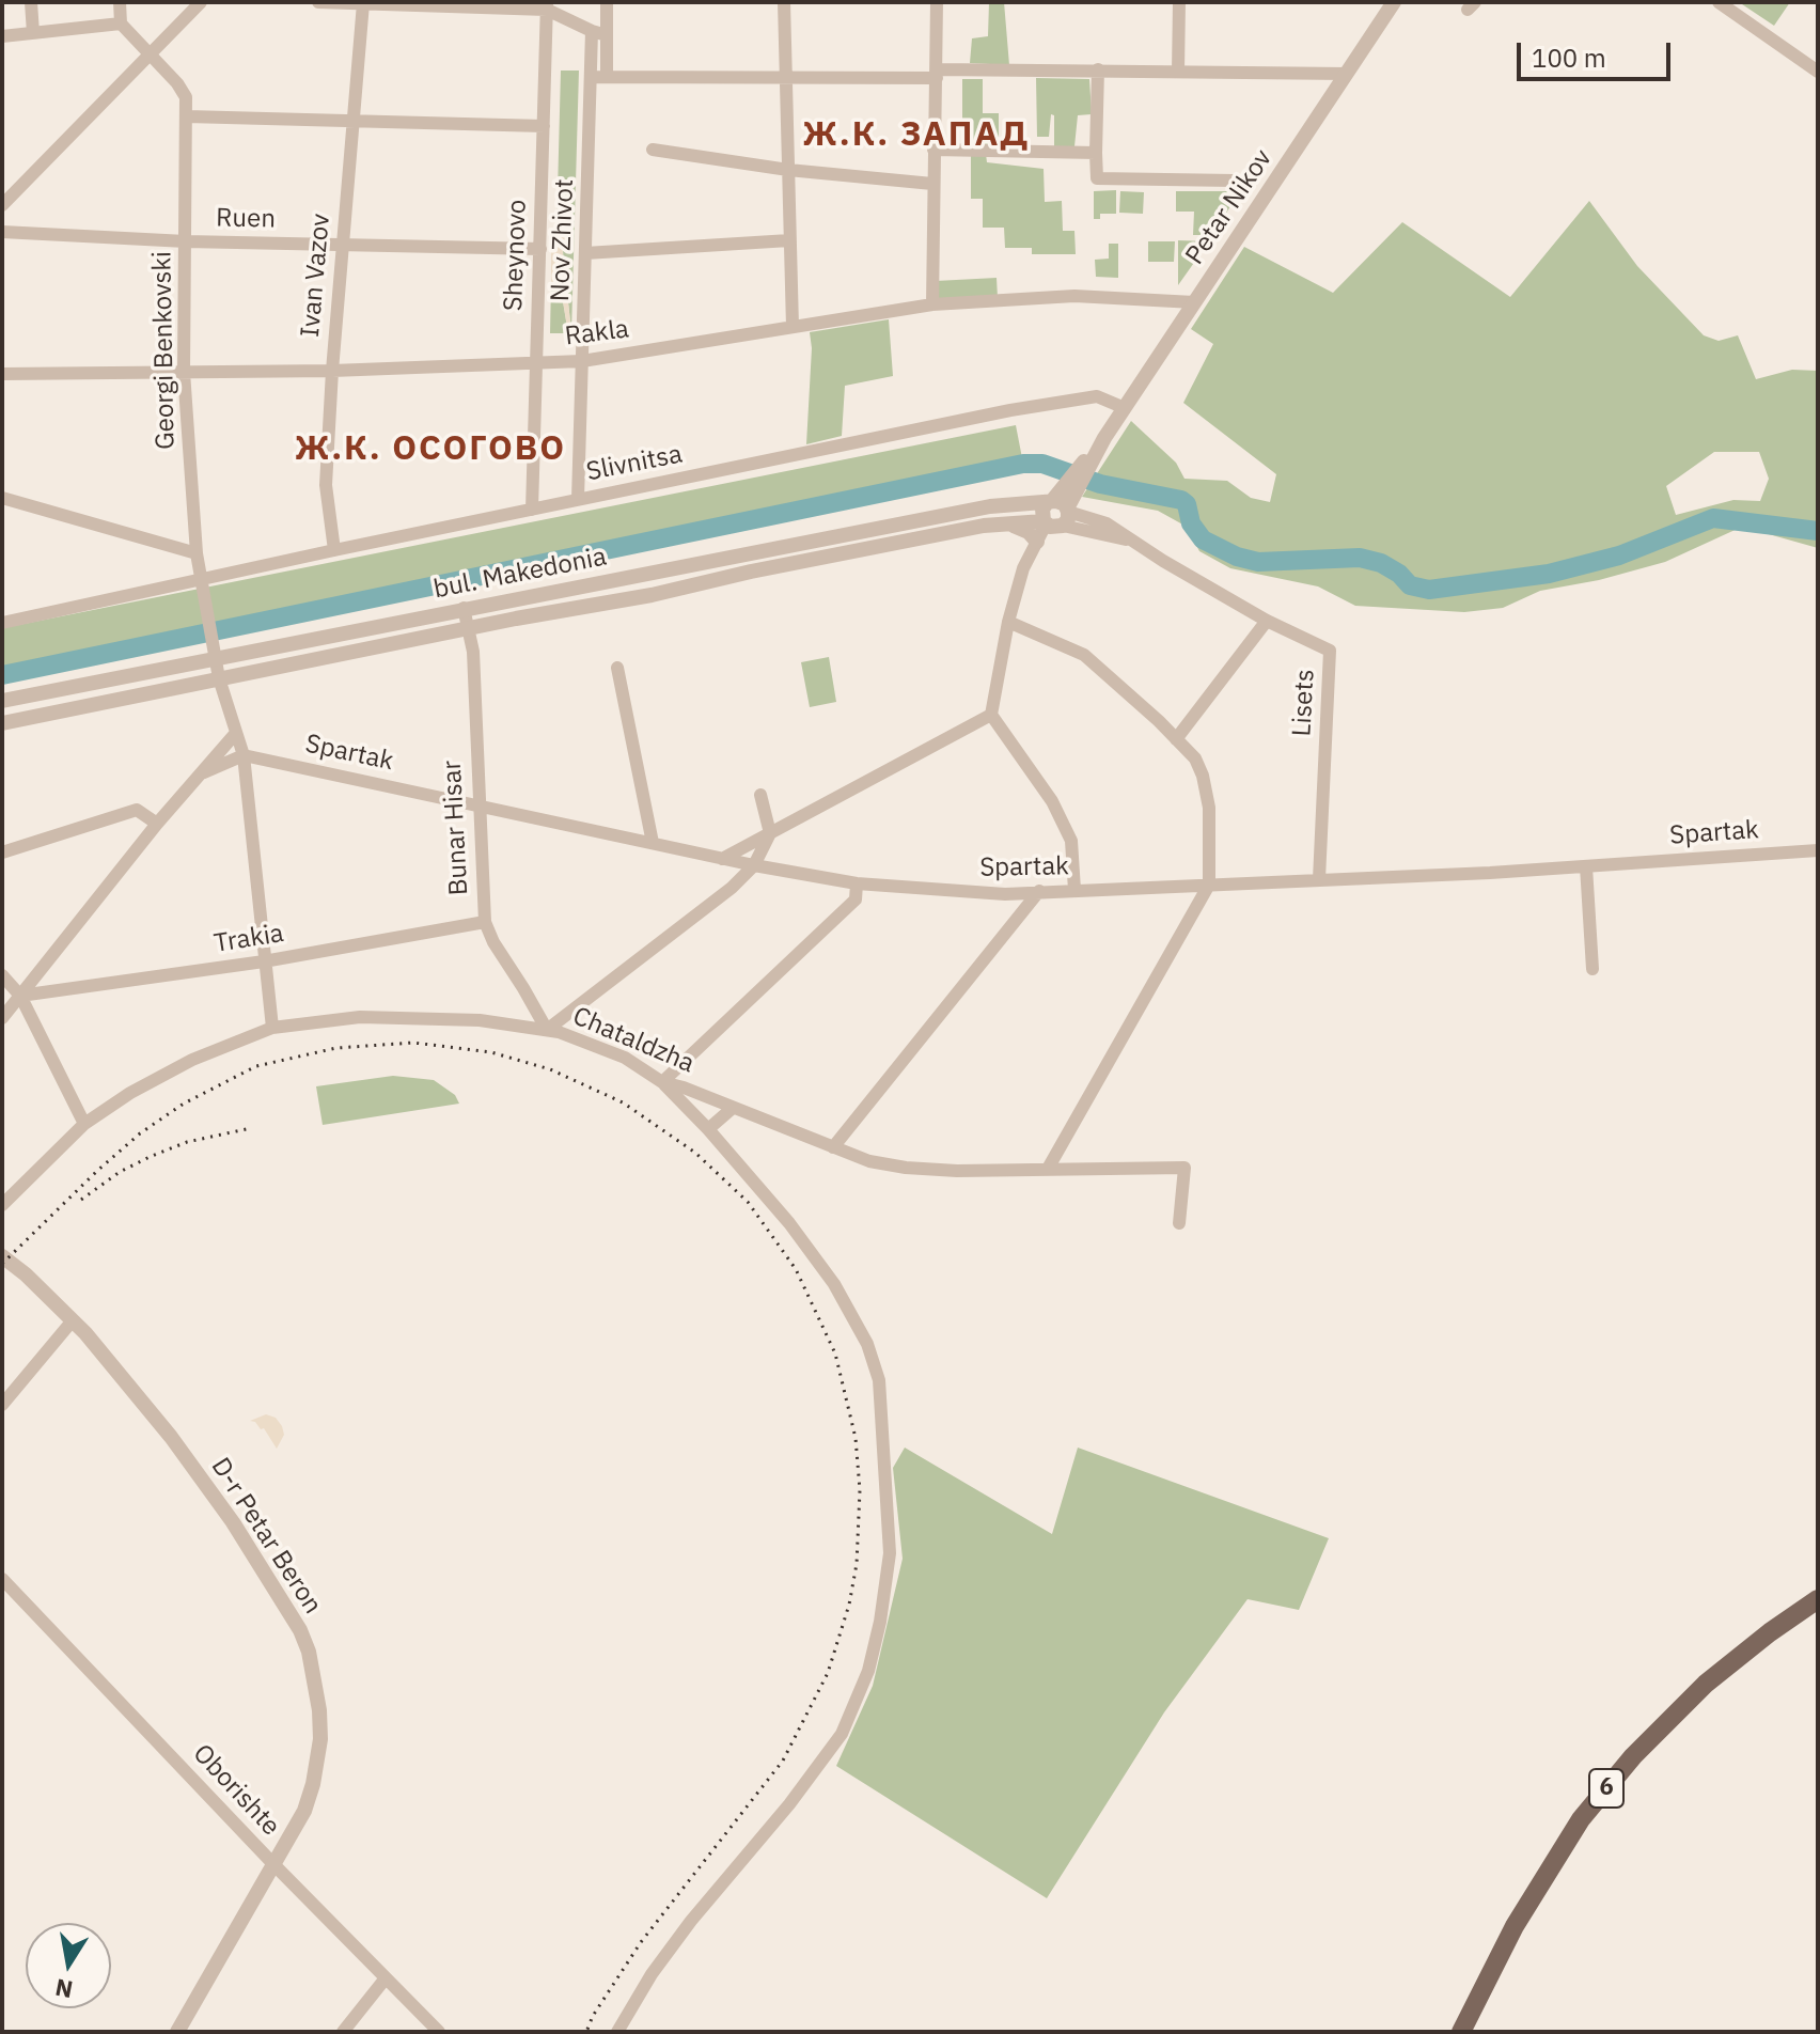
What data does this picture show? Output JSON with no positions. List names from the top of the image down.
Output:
{
  "streets": {
    "main road": ["6"],
    "street": [
      "Petar Nikov",
      "Ruen",
      "Nov Zhivot",
      "Sheynovo",
      "Ivan Vazov",
      "Rakla",
      "Georgi Benkovski",
      "Slivnitsa",
      "bul. Makedonia",
      "Lisets",
      "Spartak",
      "Bunar Hisar",
      "Trakia",
      "Chataldzha",
      "D-r Petar Beron",
      "Oborishte"
    ]
  },
  "crossings": [
    ["Petar Nikov", "Rakla"],
    ["Petar Nikov", "Slivnitsa"],
    ["Ruen", "Sheynovo"],
    ["Ruen", "Ivan Vazov"],
    ["Ruen", "Georgi Benkovski"],
    ["Nov Zhivot", "Rakla"],
    ["Nov Zhivot", "Slivnitsa"],
    ["Sheynovo", "Rakla"],
    ["Sheynovo", "Slivnitsa"],
    ["Ivan Vazov", "Rakla"],
    ["Ivan Vazov", "Slivnitsa"],
    ["Rakla", "Georgi Benkovski"],
    ["Georgi Benkovski", "Slivnitsa"],
    ["Georgi Benkovski", "bul. Makedonia"],
    ["Georgi Benkovski", "Spartak"],
    ["Georgi Benkovski", "Trakia"],
    ["Georgi Benkovski", "Chataldzha"],
    ["bul. Makedonia", "Lisets"],
    ["bul. Makedonia", "Bunar Hisar"],
    ["Lisets", "Spartak"],
    ["Spartak", "Bunar Hisar"],
    ["Bunar Hisar", "Trakia"],
    ["Bunar Hisar", "Chataldzha"],
    ["D-r Petar Beron", "Oborishte"]
  ],
  "districts": ["Ж.К. ЗАПАД", "Ж.К. ОСОГОВО"],
  "scale_bar": "100 m",
  "north": "bottom"
}
